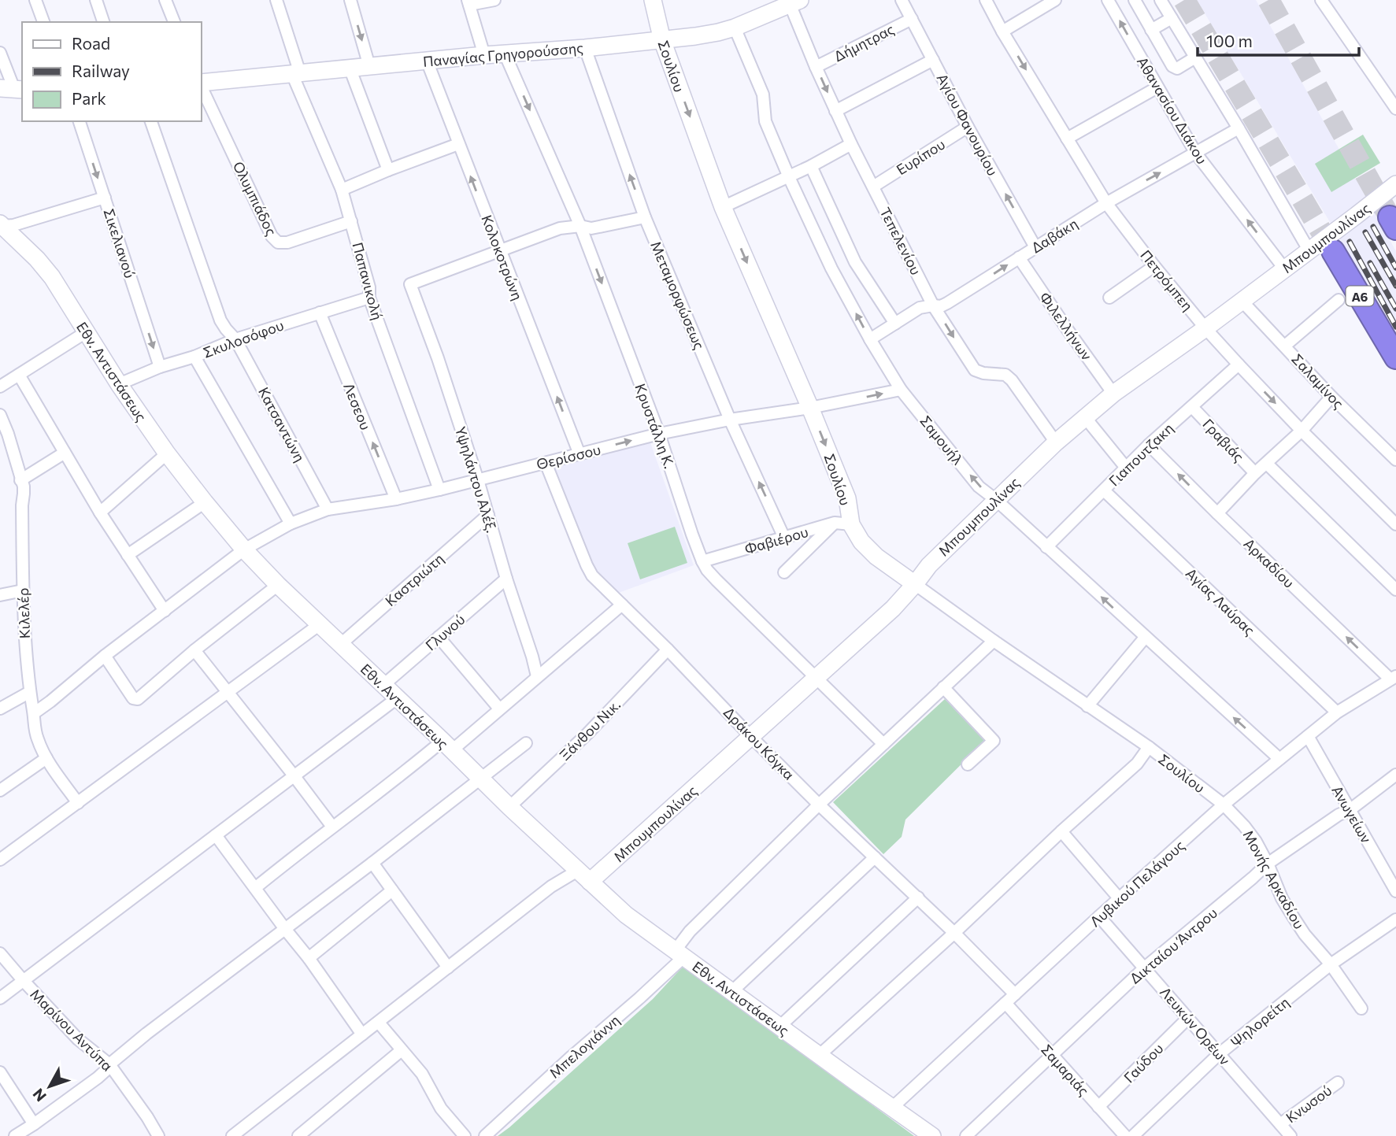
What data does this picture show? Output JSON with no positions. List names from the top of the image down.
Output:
{
  "streets": {
    "highway": ["Α6"],
    "street": [
      "Δήμητρας",
      "Παναγίας Γρηγορούσσης",
      "Σουλίου",
      "Αθανασίου Διάκου",
      "Αγίου Φανουρίου",
      "Ευρίπου",
      "Ολυμπιάδος",
      "Δαβάκη",
      "Μπουμπουλίνας",
      "Τεπελενίου",
      "Σικελιανού",
      "Κολοκοτρώνη",
      "Πετρόμπεη",
      "Παπανικολή",
      "Μεταμορφώσεως",
      "Φιλελλήνων",
      "Σκυλοσόφου",
      "Εθν. Αντιστάσεως",
      "Σαλαμίνος",
      "Λεσεου",
      "Κατσαντώνη",
      "Κρυστάλλη Κ.",
      "Σαμουήλ",
      "Γραβιάς",
      "Γιαπουτζακη",
      "Θερίσσου",
      "Υψηλάντου Αλέξ.",
      "Φαβιέρου",
      "Αρκαδίου",
      "Καστριώτη",
      "Αγίας Λαύρας",
      "Κιλελέρ",
      "Γλυνού",
      "Ξάνθου Νικ.",
      "Δράκου Κόγκα",
      "Ανωγείων",
      "Μονής Αρκαδίου",
      "Λυβικού Πελάγους",
      "Δικταίου Άντρου",
      "Ψηλορείτη",
      "Λευκών Ορέων",
      "Μαρίνου Αντύπα",
      "Μπελογιάννη",
      "Γαύδου",
      "Σαμαριάς",
      "Κνωσού"
    ]
  },
  "crossings": [
    ["Δήμητρας", "Αγίου Φανουρίου"],
    ["Δήμητρας", "Τεπελενίου"],
    ["Παναγίας Γρηγορούσσης", "Σουλίου"],
    ["Παναγίας Γρηγορούσσης", "Τεπελενίου"],
    ["Παναγίας Γρηγορούσσης", "Κολοκοτρώνη"],
    ["Παναγίας Γρηγορούσσης", "Παπανικολή"],
    ["Παναγίας Γρηγορούσσης", "Μεταμορφώσεως"],
    ["Παναγίας Γρηγορούσσης", "Κρυστάλλη Κ."],
    ["Παναγίας Γρηγορούσσης", "Σαμουήλ"],
    ["Σουλίου", "Μπουμπουλίνας"],
    ["Σουλίου", "Θερίσσου"],
    ["Σουλίου", "Φαβιέρου"],
    ["Σουλίου", "Μονής Αρκαδίου"],
    ["Σουλίου", "Λυβικού Πελάγους"],
    ["Σουλίου", "Μπελογιάννη"],
    ["Αθανασίου Διάκου", "Δαβάκη"],
    ["Αθανασίου Διάκου", "Μπουμπουλίνας"],
    ["Αγίου Φανουρίου", "Ευρίπου"],
    ["Αγίου Φανουρίου", "Δαβάκη"],
    ["Ευρίπου", "Τεπελενίου"],
    ["Ολυμπιάδος", "Παπανικολή"],
    ["Δαβάκη", "Τεπελενίου"],
    ["Δαβάκη", "Πετρόμπεη"],
    ["Δαβάκη", "Φιλελλήνων"],
    ["Δαβάκη", "Σαμουήλ"],
    ["Μπουμπουλίνας", "Τεπελενίου"],
    ["Μπουμπουλίνας", "Πετρόμπεη"],
    ["Μπουμπουλίνας", "Φιλελλήνων"],
    ["Μπουμπουλίνας", "Εθν. Αντιστάσεως"],
    ["Μπουμπουλίνας", "Σαλαμίνος"],
    ["Μπουμπουλίνας", "Κρυστάλλη Κ."],
    ["Μπουμπουλίνας", "Σαμουήλ"],
    ["Μπουμπουλίνας", "Δράκου Κόγκα"],
    ["Σικελιανού", "Σκυλοσόφου"],
    ["Κολοκοτρώνη", "Θερίσσου"],
    ["Κολοκοτρώνη", "Υψηλάντου Αλέξ."],
    ["Πετρόμπεη", "Γιαπουτζακη"],
    ["Παπανικολή", "Σκυλοσόφου"],
    ["Παπανικολή", "Θερίσσου"],
    ["Μεταμορφώσεως", "Θερίσσου"],
    ["Μεταμορφώσεως", "Φαβιέρου"],
    ["Σκυλοσόφου", "Εθν. Αντιστάσεως"],
    ["Σκυλοσόφου", "Λεσεου"],
    ["Σκυλοσόφου", "Κατσαντώνη"],
    ["Εθν. Αντιστάσεως", "Θερίσσου"],
    ["Εθν. Αντιστάσεως", "Καστριώτη"],
    ["Εθν. Αντιστάσεως", "Γλυνού"],
    ["Εθν. Αντιστάσεως", "Ξάνθου Νικ."],
    ["Εθν. Αντιστάσεως", "Λυβικού Πελάγους"],
    ["Εθν. Αντιστάσεως", "Μπελογιάννη"],
    ["Λεσεου", "Θερίσσου"],
    ["Κατσαντώνη", "Θερίσσου"],
    ["Κρυστάλλη Κ.", "Θερίσσου"],
    ["Κρυστάλλη Κ.", "Φαβιέρου"],
    ["Κρυστάλλη Κ.", "Μπελογιάννη"],
    ["Σαμουήλ", "Γιαπουτζακη"],
    ["Σαμουήλ", "Θερίσσου"],
    ["Σαμουήλ", "Λυβικού Πελάγους"],
    ["Γραβιάς", "Γιαπουτζακη"],
    ["Γιαπουτζακη", "Αρκαδίου"],
    ["Γιαπουτζακη", "Αγίας Λαύρας"],
    ["Θερίσσου", "Υψηλάντου Αλέξ."],
    ["Θερίσσου", "Κιλελέρ"],
    ["Θερίσσου", "Δράκου Κόγκα"],
    ["Υψηλάντου Αλέξ.", "Καστριώτη"],
    ["Υψηλάντου Αλέξ.", "Γλυνού"],
    ["Αρκαδίου", "Λυβικού Πελάγους"],
    ["Αγίας Λαύρας", "Λυβικού Πελάγους"],
    ["Ξάνθου Νικ.", "Δράκου Κόγκα"],
    ["Δράκου Κόγκα", "Λυβικού Πελάγους"],
    ["Δράκου Κόγκα", "Μπελογιάννη"],
    ["Ανωγείων", "Λυβικού Πελάγους"],
    ["Ανωγείων", "Δικταίου Άντρου"],
    ["Μονής Αρκαδίου", "Λυβικού Πελάγους"],
    ["Μονής Αρκαδίου", "Δικταίου Άντρου"],
    ["Μονής Αρκαδίου", "Ψηλορείτη"],
    ["Λυβικού Πελάγους", "Λευκών Ορέων"],
    ["Λυβικού Πελάγους", "Σαμαριάς"],
    ["Δικταίου Άντρου", "Λευκών Ορέων"],
    ["Δικταίου Άντρου", "Σαμαριάς"],
    ["Ψηλορείτη", "Λευκών Ορέων"],
    ["Λευκών Ορέων", "Γαύδου"],
    ["Λευκών Ορέων", "Κνωσού"],
    ["Γαύδου", "Σαμαριάς"]
  ],
  "one_way": [
    "Αγίου Φανουρίου",
    "Τεπελενίου",
    "Σικελιανού",
    "Κολοκοτρώνη",
    "Μεταμορφώσεως",
    "Λεσεου",
    "Κρυστάλλη Κ.",
    "Σαμουήλ"
  ],
  "legend": ["Road", "Railway", "Park"],
  "scale_bar": "100 m",
  "north": "bottom left"
}
